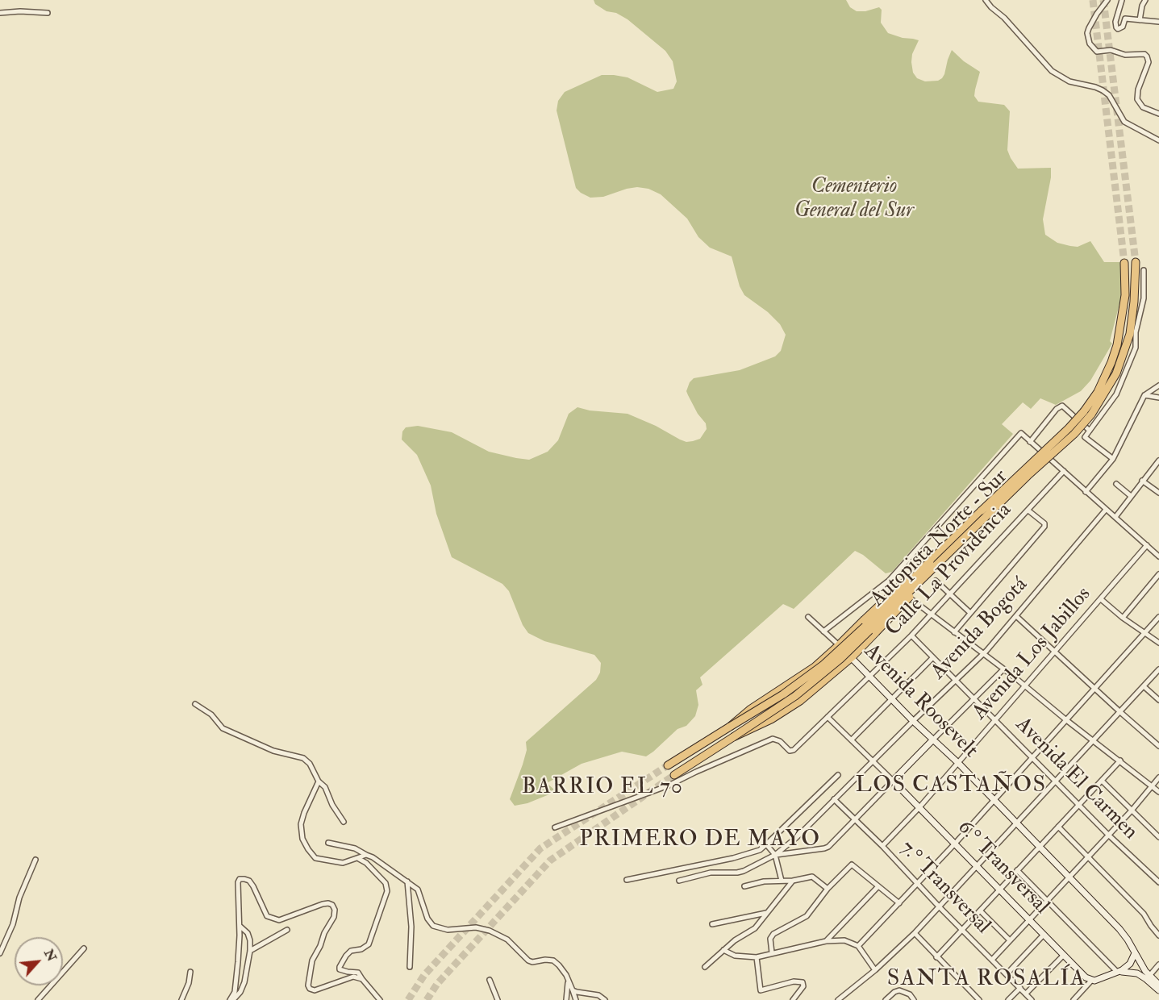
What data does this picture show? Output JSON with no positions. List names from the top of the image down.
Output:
{
  "streets": {
    "highway": ["Autopista Norte - Sur"],
    "street": [
      "Calle La Providencia",
      "Avenida Bogotá",
      "Avenida Los Jabillos",
      "Avenida Roosevelt",
      "Avenida El Carmen",
      "6.° Transversal",
      "7.° Transversal"
    ]
  },
  "crossings": [
    ["Calle La Providencia", "Avenida Roosevelt"],
    ["Calle La Providencia", "Avenida El Carmen"],
    ["Calle La Providencia", "6.° Transversal"],
    ["Avenida Bogotá", "Avenida Roosevelt"],
    ["Avenida Bogotá", "Avenida El Carmen"],
    ["Avenida Bogotá", "6.° Transversal"],
    ["Avenida Bogotá", "7.° Transversal"],
    ["Avenida Los Jabillos", "Avenida Roosevelt"],
    ["Avenida Los Jabillos", "Avenida El Carmen"],
    ["Avenida Los Jabillos", "6.° Transversal"],
    ["Avenida Los Jabillos", "7.° Transversal"]
  ],
  "districts": [
    "LOS CASTAÑOS",
    "BARRIO EL 70",
    "PRIMERO DE MAYO",
    "SANTA ROSALÍA"
  ],
  "parks": ["Cementerio General del Sur"],
  "north": "top right"
}
